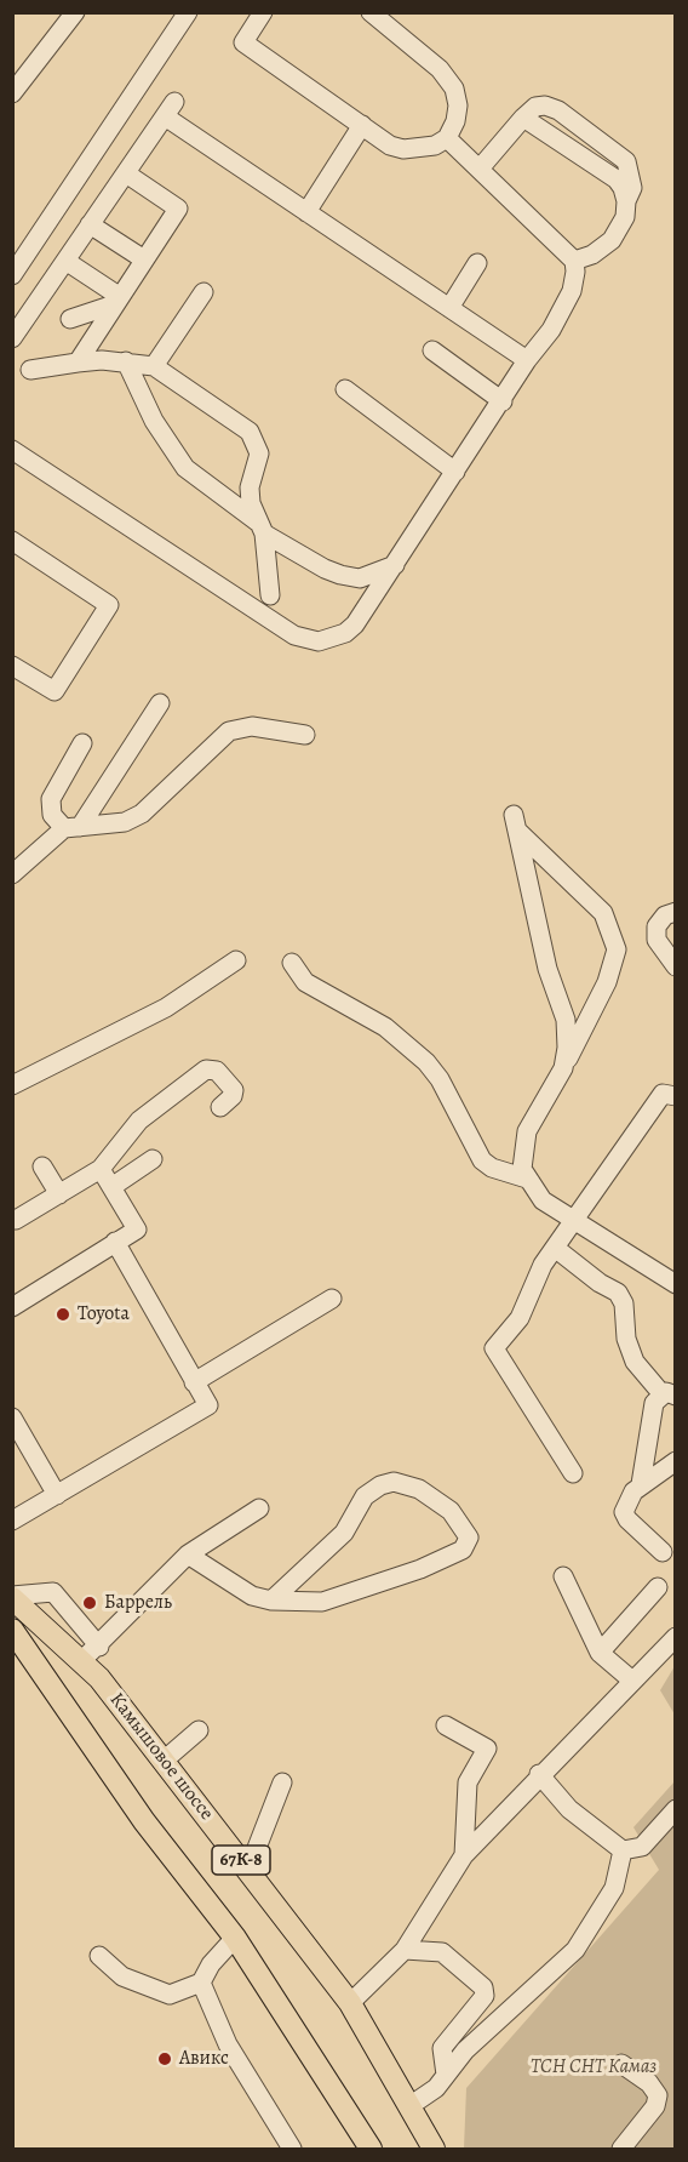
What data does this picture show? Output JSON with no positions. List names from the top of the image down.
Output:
{
  "streets": {
    "main road": ["Камышовое шоссе", "67К-8"]
  },
  "parks": ["ТСН СНТ Камаз"],
  "places": ["Toyota", "Баррель", "Авикс"]
}
